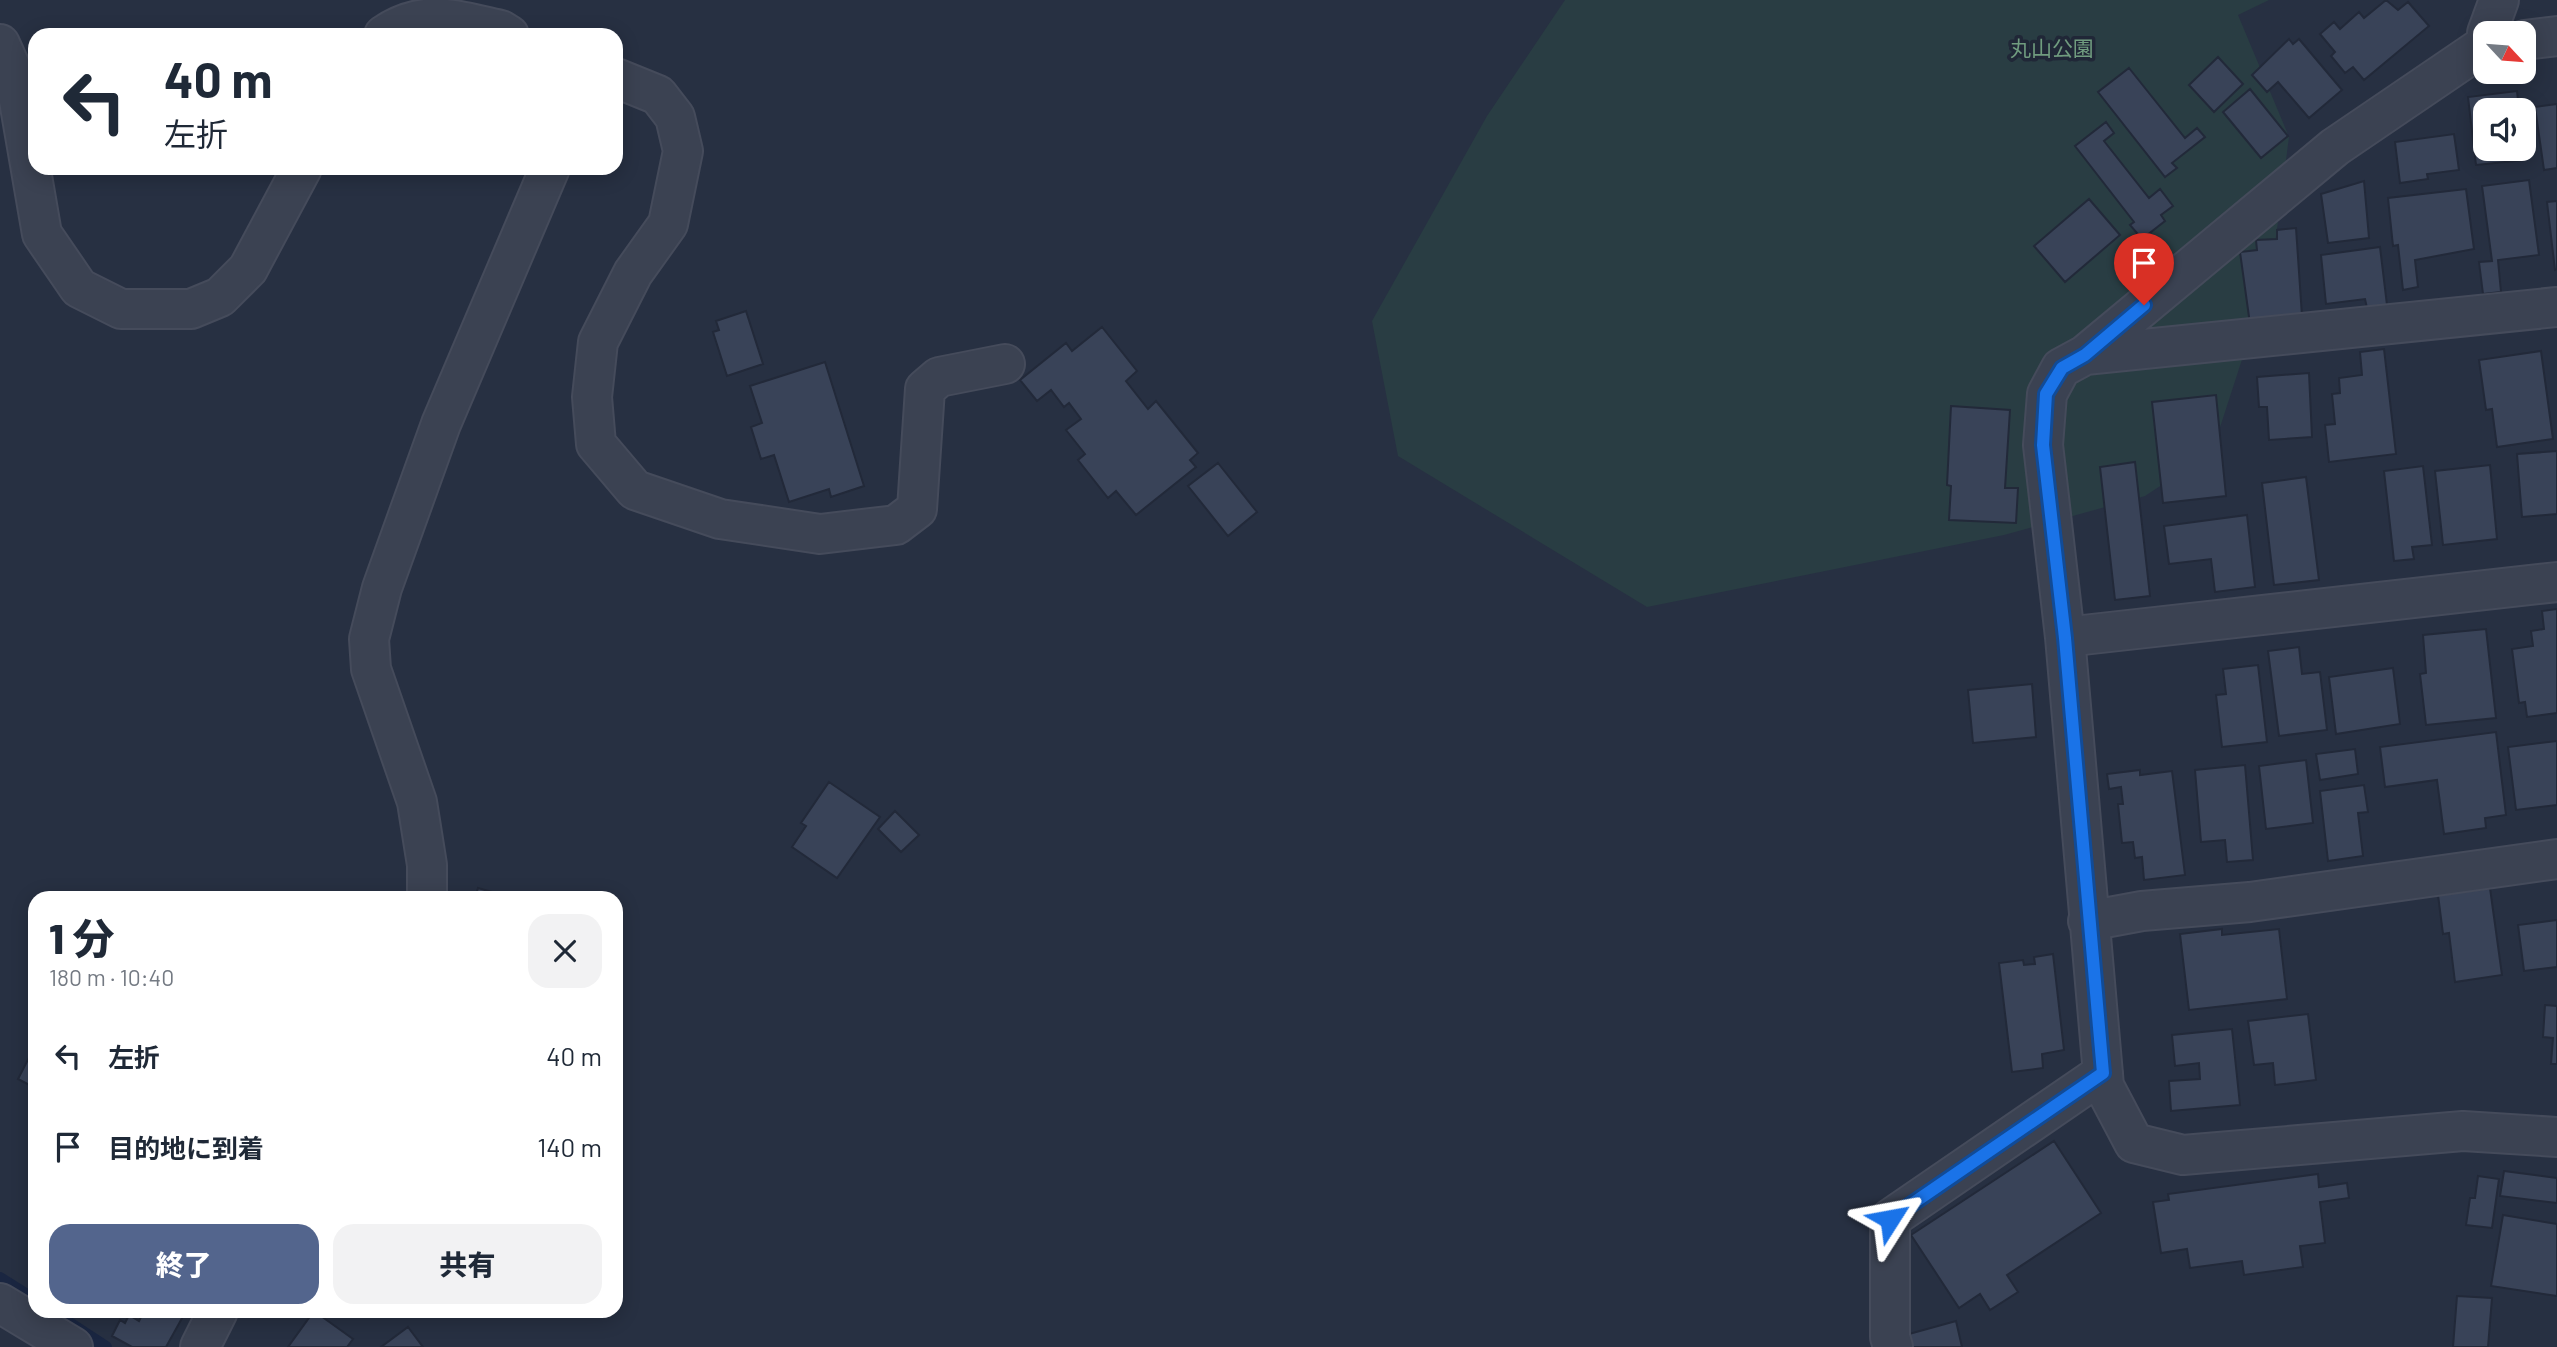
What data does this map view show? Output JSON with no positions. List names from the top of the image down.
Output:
{
  "parks": ["丸山公園"],
  "north": "bottom right",
  "page": {
    "turn": ["40 m", "左折"],
    "heading": ["1 分", "180 m · 10:40"],
    "list": [
      {
        "name": "左折",
        "value": "40 m"
      },
      {
        "name": "目的地に到着",
        "value": "140 m"
      }
    ],
    "buttons": ["終了", "共有"]
  }
}
